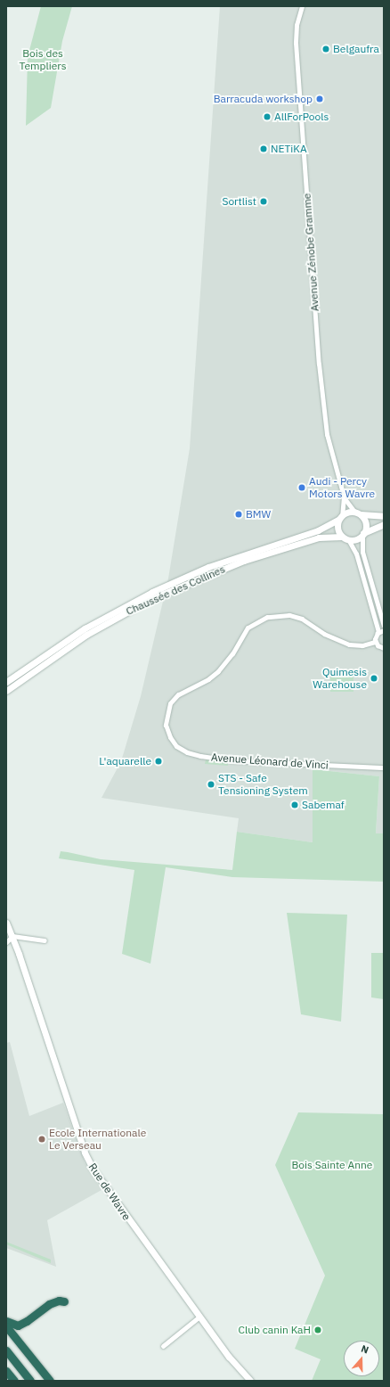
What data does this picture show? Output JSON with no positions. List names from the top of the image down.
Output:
{
  "streets": {
    "main road": ["Chaussée des Collines", "Rue de Wavre"],
    "street": ["Avenue Zénobe Gramme", "Avenue Léonard de Vinci"]
  },
  "crossings": [
    ["Avenue Zénobe Gramme", "Chaussée des Collines"]
  ],
  "parks": ["Bois des Templiers", "Bois Sainte Anne"],
  "places": [
    "Belgaufra",
    "Barracuda workshop",
    "AllForPools",
    "NETiKA",
    "Sortlist",
    "Audi - Percy Motors Wavre",
    "BMW",
    "Quimesis Warehouse",
    "L'aquarelle",
    "STS - Safe Tensioning System",
    "Sabemaf",
    "Ecole Internationale Le Verseau",
    "Club canin KaH"
  ],
  "north": "top"
}
